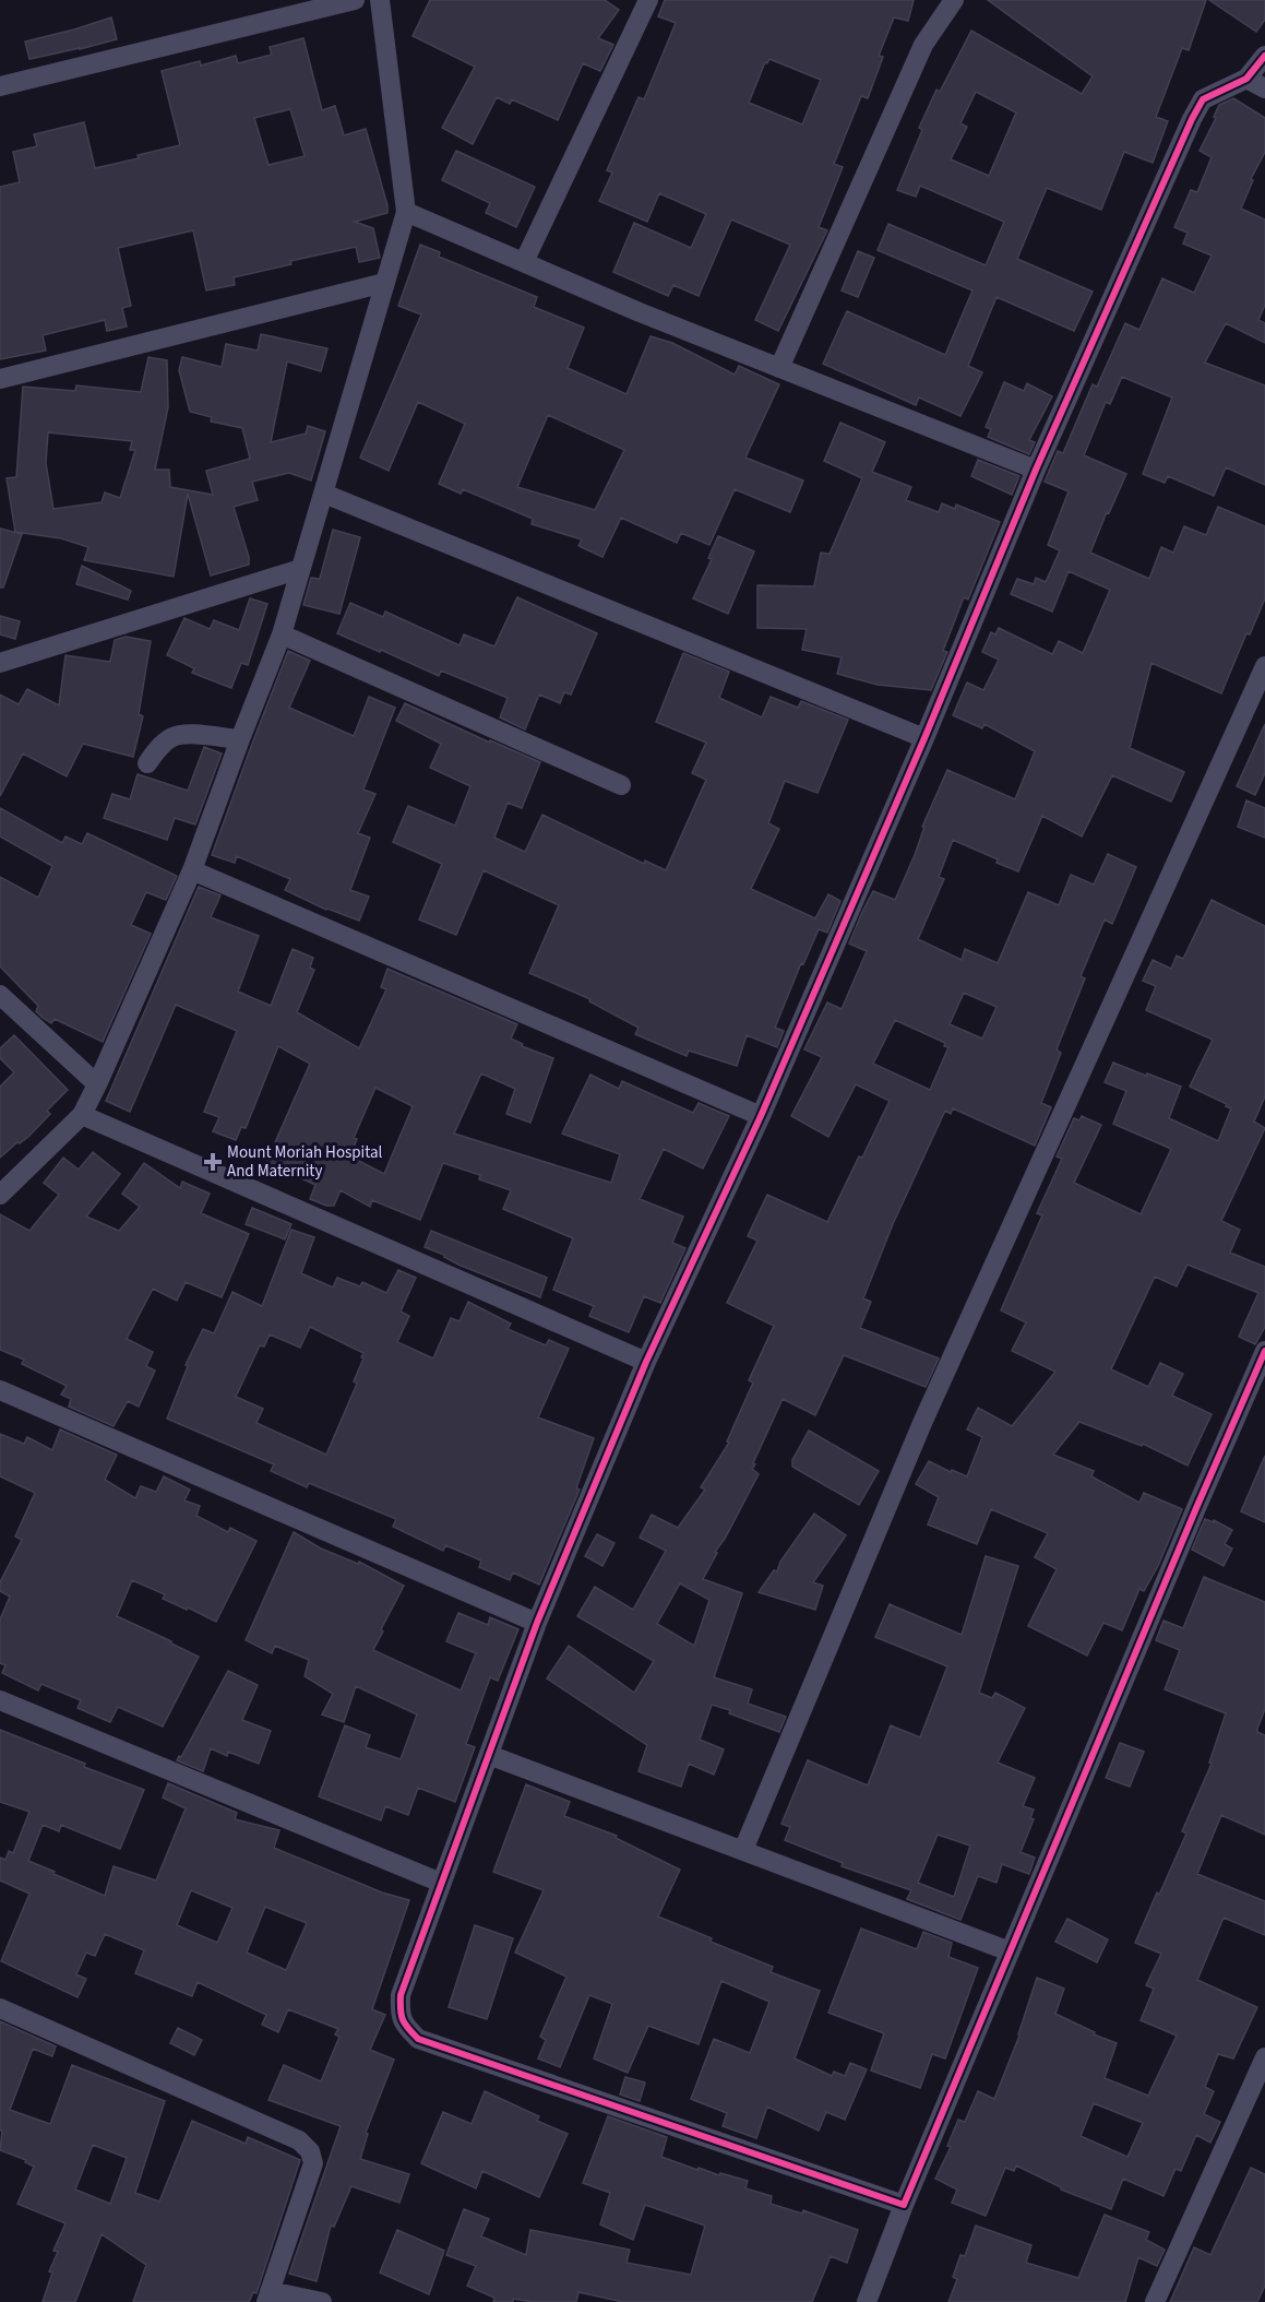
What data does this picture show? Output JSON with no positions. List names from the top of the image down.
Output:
{
  "places": {
    "health": ["Mount Moriah Hospital And Maternity"]
  }
}
